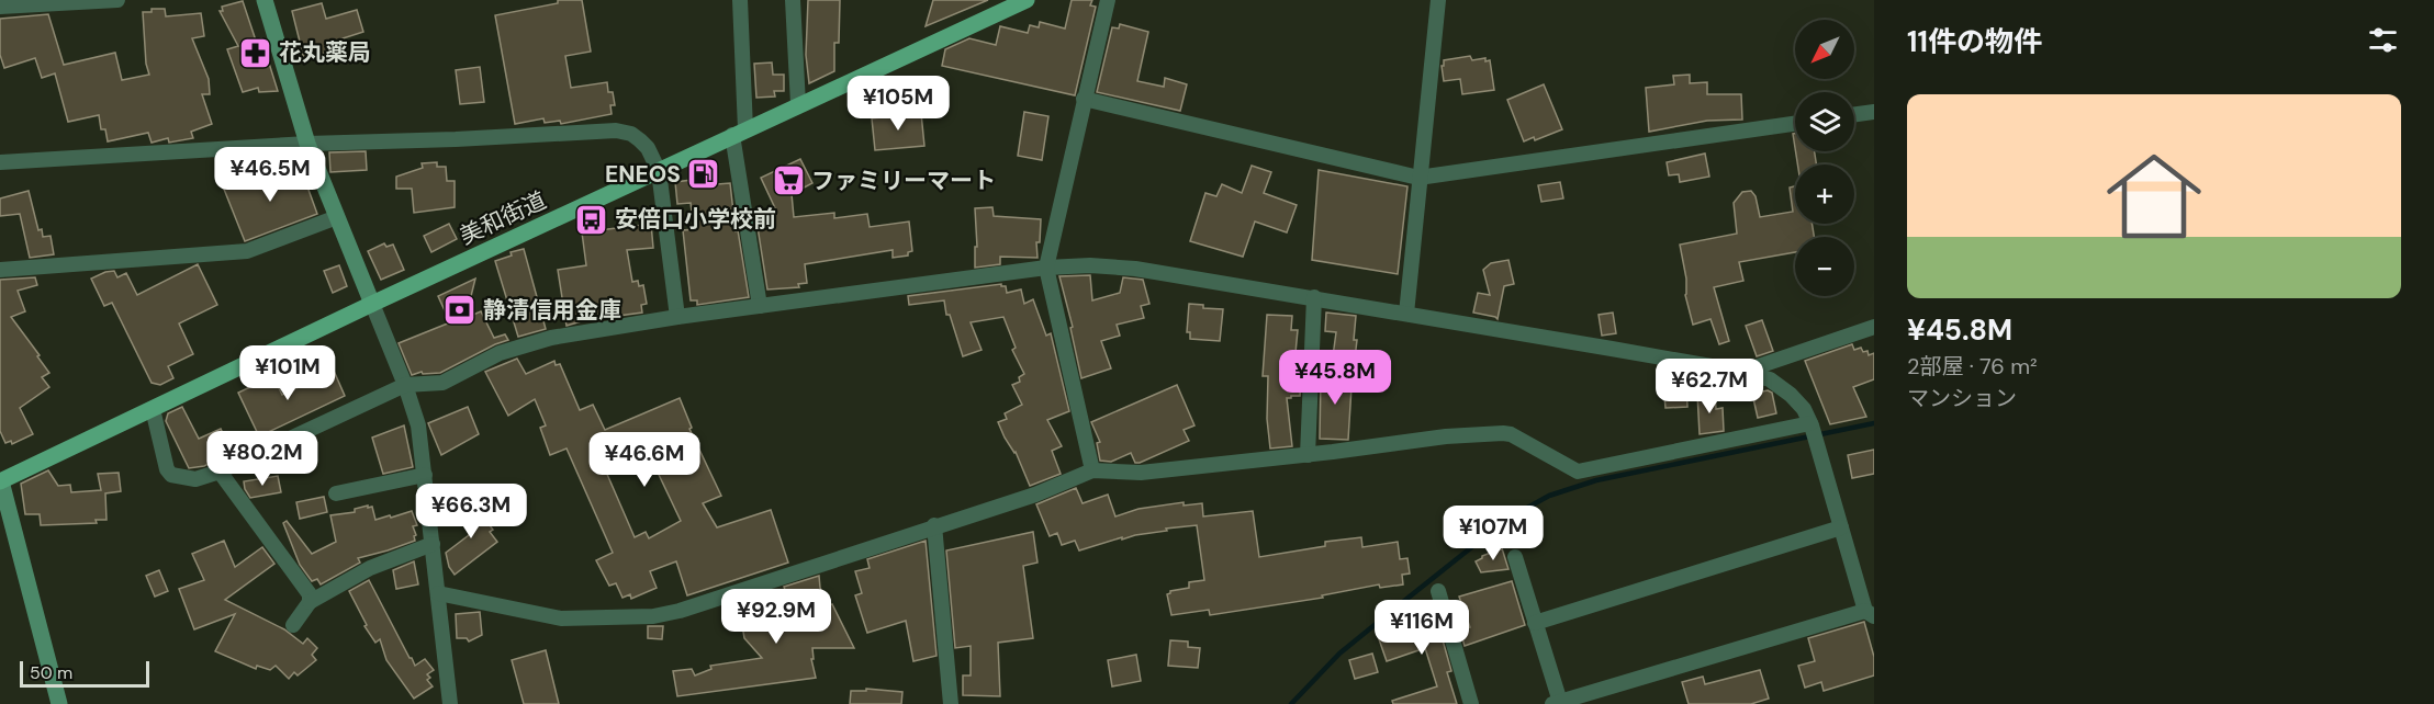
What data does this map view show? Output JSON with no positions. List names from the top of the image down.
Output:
{
  "streets": {
    "main road": ["美和街道"]
  },
  "places": {
    "pharmacy": ["花丸薬局"],
    "fuel station": ["ENEOS"],
    "supermarket": ["ファミリーマート"],
    "bus stop": ["安倍口小学校前"],
    "bank": ["静清信用金庫"]
  },
  "scale_bar": "50 m",
  "north": "bottom left",
  "page": {
    "heading": "11件の物件",
    "map_buttons": ["+", "−"],
    "price": [
      "¥105M",
      "¥46.5M",
      "¥101M",
      "¥45.8M",
      "¥62.7M",
      "¥80.2M",
      "¥46.6M",
      "¥66.3M",
      "¥107M",
      "¥92.9M",
      "¥116M"
    ],
    "list": [
      {
        "name": "¥45.8M",
        "note": "2部屋 · 76 m² · マンション"
      }
    ],
    "scale": "50 m"
  }
}
